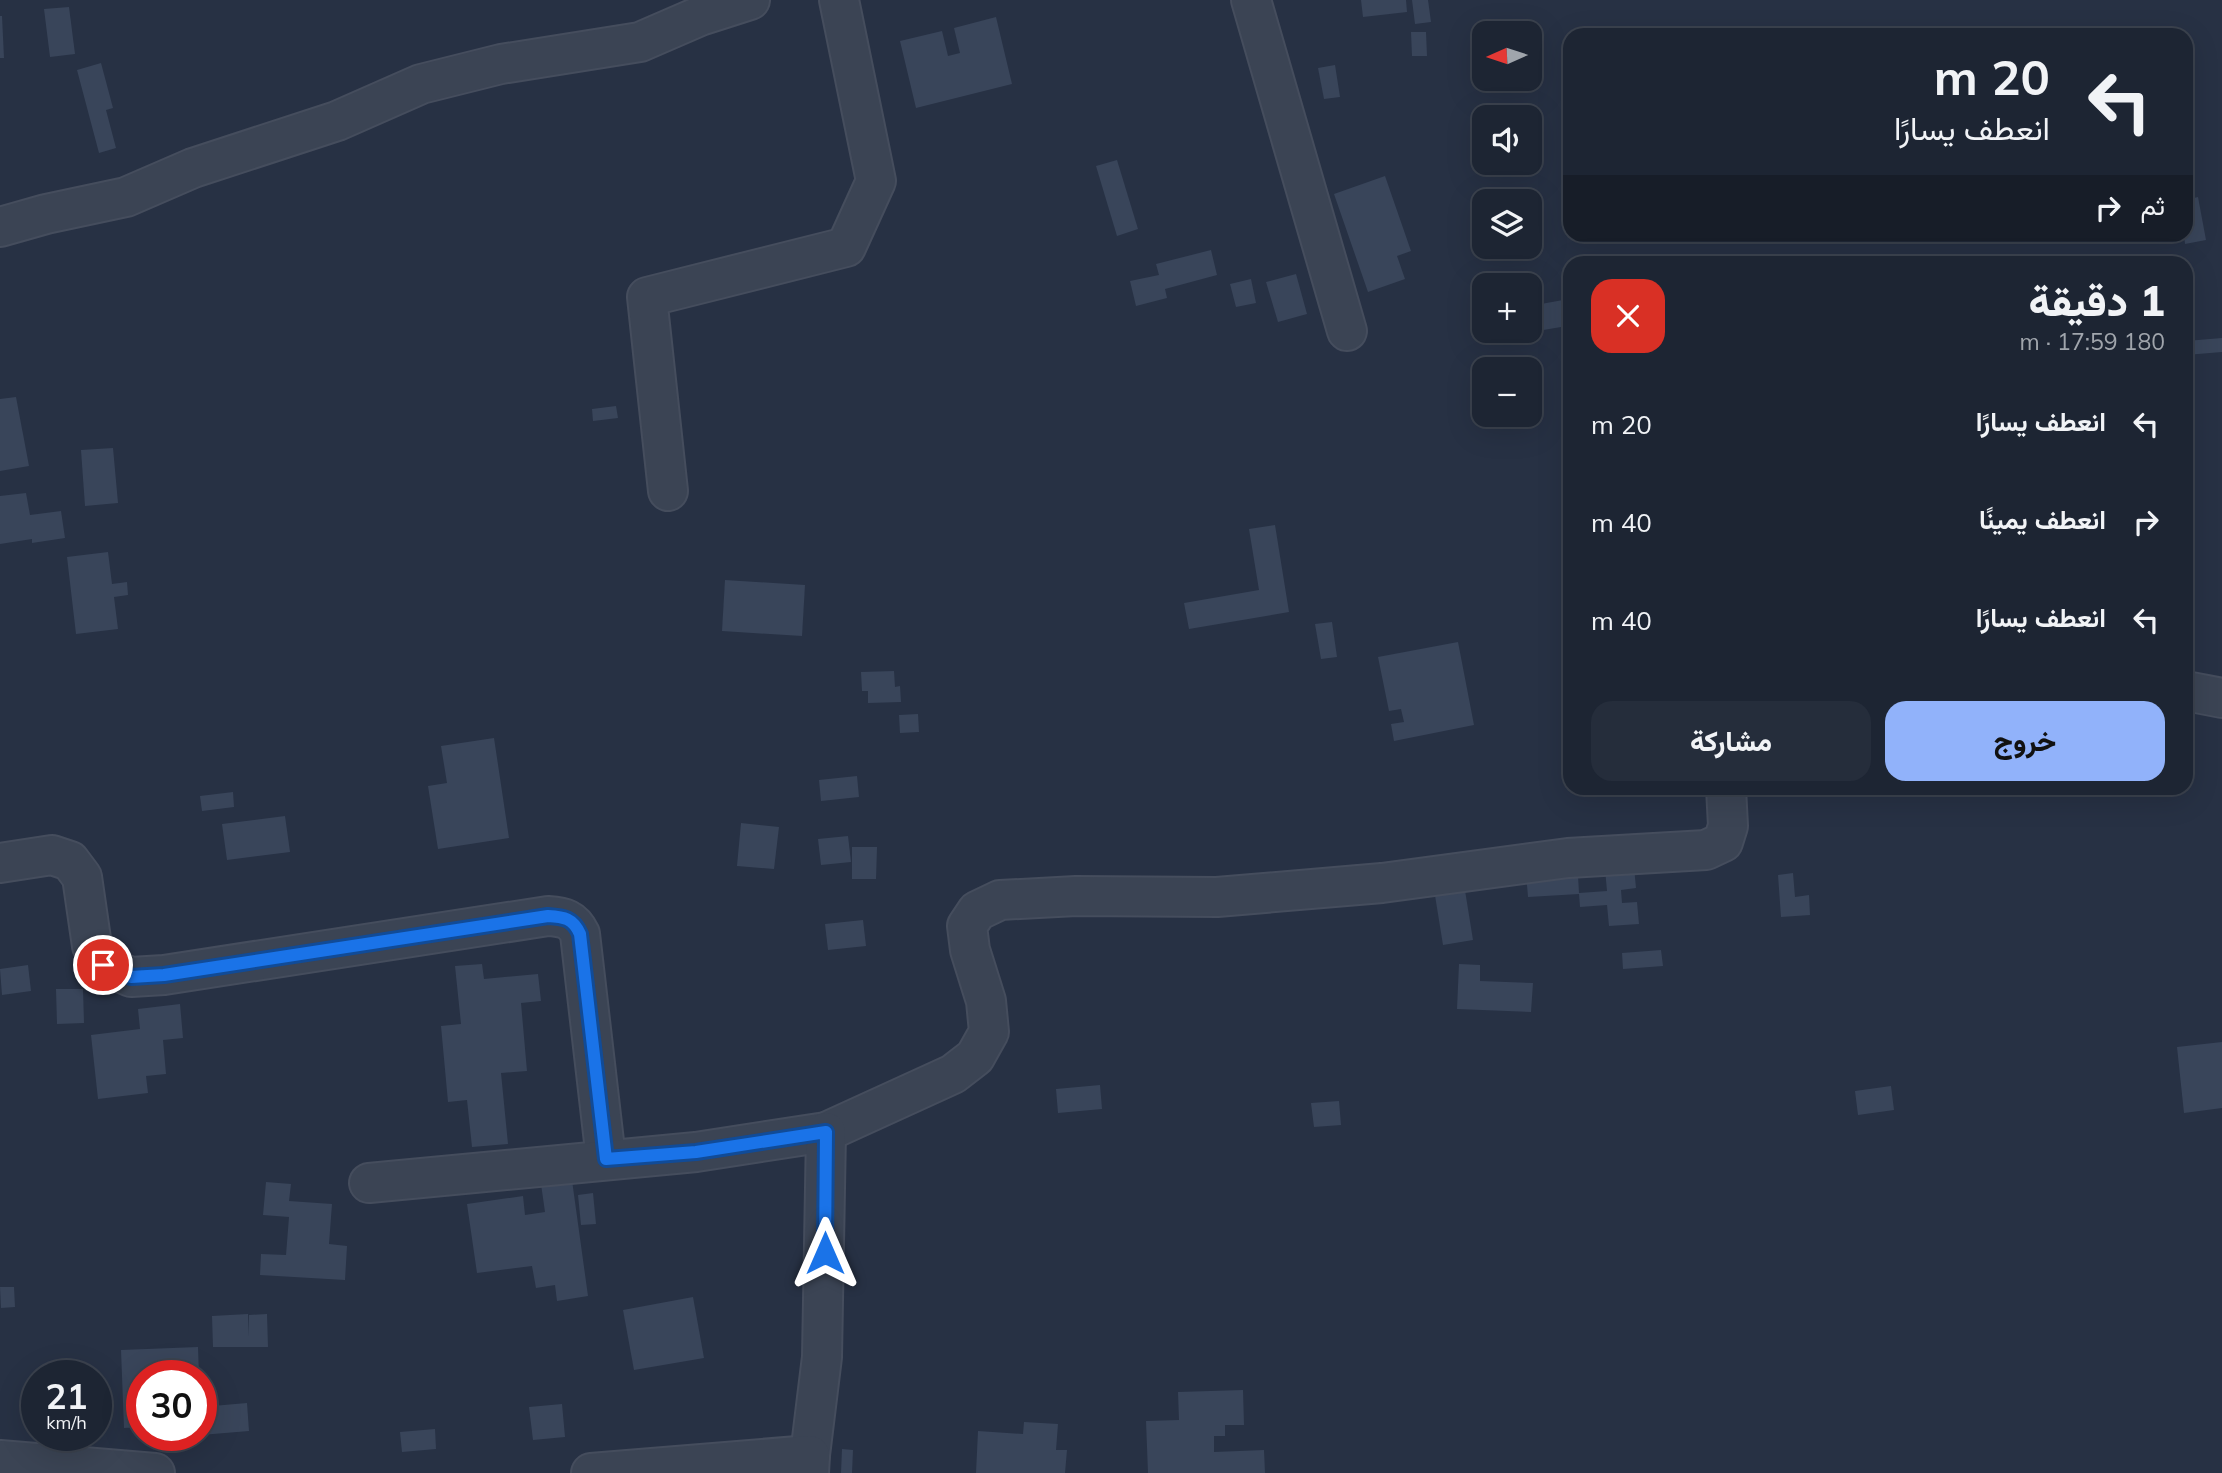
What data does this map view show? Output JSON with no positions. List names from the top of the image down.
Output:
{
  "north": "left",
  "page": {
    "map_buttons": ["+", "−"],
    "turn": ["20 m", "انعطف يسارًا"],
    "then": "ثم",
    "heading": ["1 دقيقة", "180 m · 17:59"],
    "list": [
      {
        "name": "انعطف يسارًا",
        "value": "20 m"
      },
      {
        "name": "انعطف يمينًا",
        "value": "40 m"
      },
      {
        "name": "انعطف يسارًا",
        "value": "40 m"
      }
    ],
    "buttons": ["خروج", "مشاركة"],
    "speed": "21 km/h",
    "limit": "30"
  }
}
